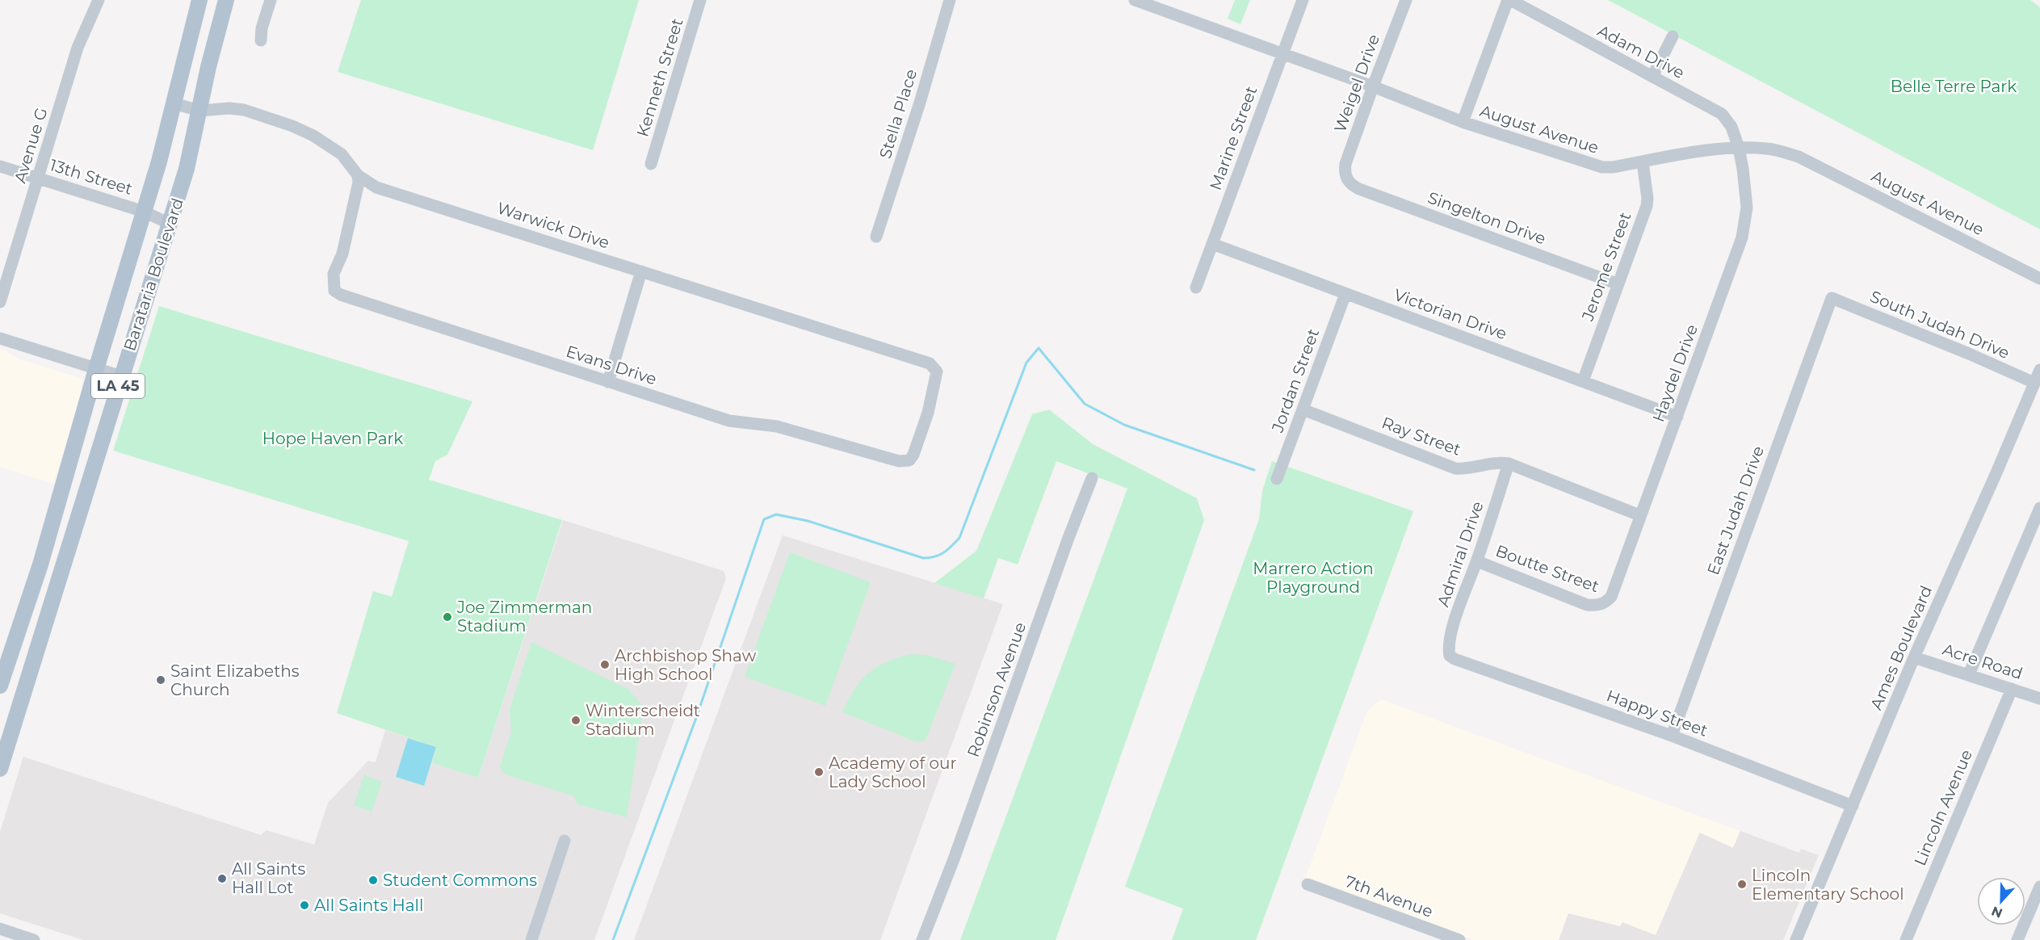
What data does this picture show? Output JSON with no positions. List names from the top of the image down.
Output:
{
  "streets": {
    "main road": ["Barataria Boulevard", "LA 45"],
    "street": [
      "Adam Drive",
      "Kenneth Street",
      "Weigel Drive",
      "Stella Place",
      "August Avenue",
      "Marine Street",
      "Avenue G",
      "13th Street",
      "Singelton Drive",
      "Warwick Drive",
      "Jerome Street",
      "Victorian Drive",
      "South Judah Drive",
      "Evans Drive",
      "Haydel Drive",
      "Jordan Street",
      "Ray Street",
      "East Judah Drive",
      "Admiral Drive",
      "Boutte Street",
      "Ames Boulevard",
      "Acre Road",
      "Robinson Avenue",
      "Happy Street",
      "Lincoln Avenue",
      "7th Avenue"
    ]
  },
  "crossings": [
    ["Adam Drive", "August Avenue"],
    ["Adam Drive", "Haydel Drive"],
    ["Weigel Drive", "August Avenue"],
    ["Weigel Drive", "Singelton Drive"],
    ["August Avenue", "Marine Street"],
    ["August Avenue", "Jerome Street"],
    ["August Avenue", "Haydel Drive"],
    ["Marine Street", "Victorian Drive"],
    ["Avenue G", "13th Street"],
    ["13th Street", "Barataria Boulevard"],
    ["Singelton Drive", "Jerome Street"],
    ["Warwick Drive", "Barataria Boulevard"],
    ["Warwick Drive", "Evans Drive"],
    ["Jerome Street", "Victorian Drive"],
    ["Victorian Drive", "Haydel Drive"],
    ["Victorian Drive", "Jordan Street"],
    ["South Judah Drive", "East Judah Drive"],
    ["South Judah Drive", "Ames Boulevard"],
    ["Haydel Drive", "Ray Street"],
    ["Haydel Drive", "Boutte Street"],
    ["Jordan Street", "Ray Street"],
    ["Ray Street", "Admiral Drive"],
    ["East Judah Drive", "Happy Street"],
    ["Admiral Drive", "Boutte Street"],
    ["Admiral Drive", "Happy Street"],
    ["Ames Boulevard", "Acre Road"],
    ["Ames Boulevard", "Happy Street"],
    ["Acre Road", "Lincoln Avenue"]
  ],
  "parks": ["Belle Terre Park", "Hope Haven Park", "Marrero Action Playground"],
  "places": [
    "Joe Zimmerman Stadium",
    "Archbishop Shaw High School",
    "Saint Elizabeths Church",
    "Winterscheidt Stadium",
    "Academy of our Lady School",
    "All Saints Hall Lot",
    "Student Commons",
    "Lincoln Elementary School",
    "All Saints Hall"
  ],
  "north": "bottom"
}
